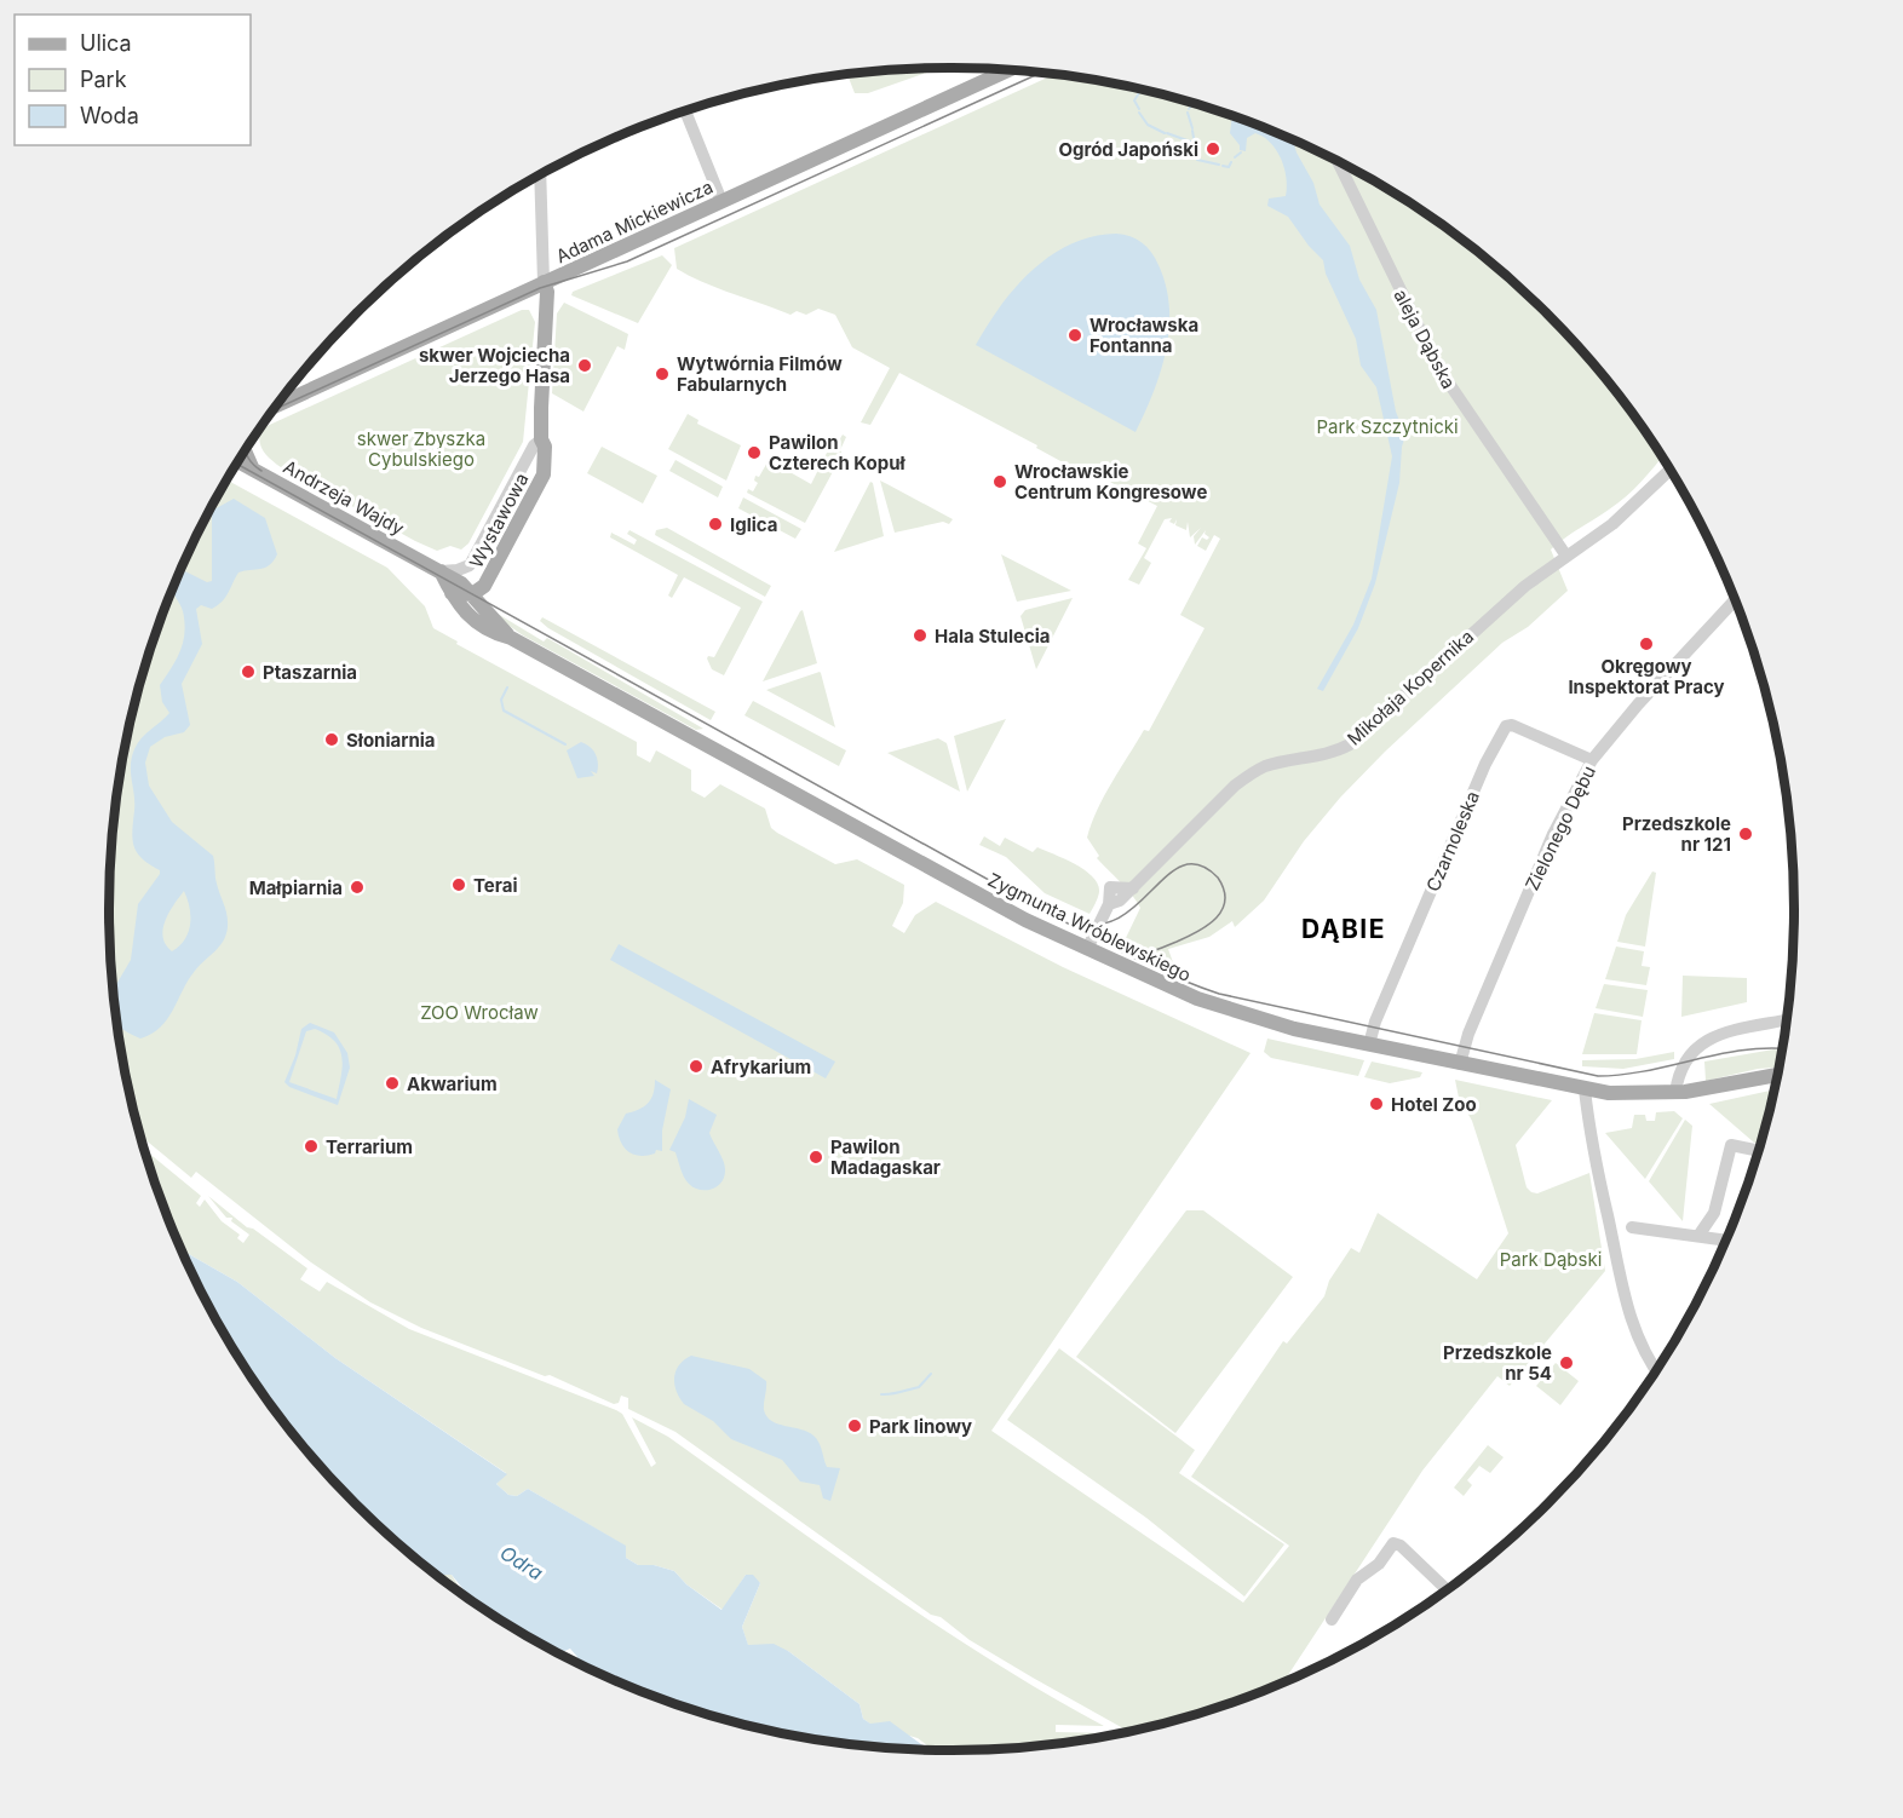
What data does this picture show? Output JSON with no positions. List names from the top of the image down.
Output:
{
  "streets": {
    "main road": [
      "Adama Mickiewicza",
      "Andrzeja Wajdy",
      "Wystawowa",
      "Zygmunta Wróblewskiego"
    ],
    "street": [
      "aleja Dąbska",
      "Mikołaja Kopernika",
      "Zielonego Dębu",
      "Czarnoleska"
    ]
  },
  "crossings": [
    ["Adama Mickiewicza", "Wystawowa"],
    ["aleja Dąbska", "Mikołaja Kopernika"],
    ["Andrzeja Wajdy", "Wystawowa"],
    ["Andrzeja Wajdy", "Zygmunta Wróblewskiego"],
    ["Wystawowa", "Zygmunta Wróblewskiego"],
    ["Zielonego Dębu", "Czarnoleska"],
    ["Zielonego Dębu", "Zygmunta Wróblewskiego"],
    ["Czarnoleska", "Zygmunta Wróblewskiego"]
  ],
  "districts": ["DĄBIE"],
  "water": ["Odra"],
  "parks": [
    "Park Szczytnicki",
    "skwer Zbyszka Cybulskiego",
    "ZOO Wrocław",
    "Park Dąbski"
  ],
  "places": [
    "Ogród Japoński",
    "Wrocławska Fontanna",
    "skwer Wojciecha Jerzego Hasa",
    "Wytwórnia Filmów Fabularnych",
    "Pawilon Czterech Kopuł",
    "Wrocławskie Centrum Kongresowe",
    "Iglica",
    "Hala Stulecia",
    "Okręgowy Inspektorat Pracy",
    "Ptaszarnia",
    "Słoniarnia",
    "Przedszkole nr 121",
    "Terai",
    "Małpiarnia",
    "Afrykarium",
    "Akwarium",
    "Hotel Zoo",
    "Terrarium",
    "Pawilon Madagaskar",
    "Przedszkole nr 54",
    "Park linowy"
  ],
  "legend": ["Ulica", "Park", "Woda"]
}
